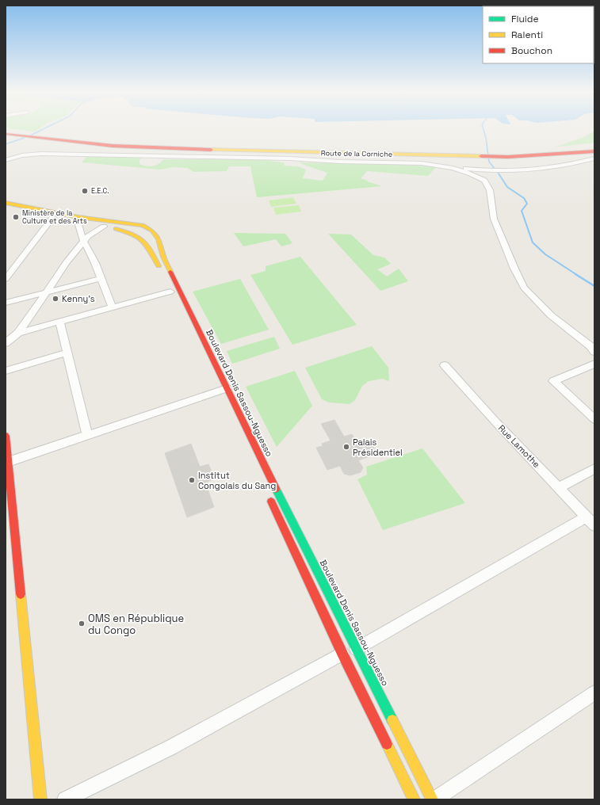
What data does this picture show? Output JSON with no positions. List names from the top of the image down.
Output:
{
  "streets": {
    "main road": ["Route de la Corniche", "Boulevard Denis Sassou-Nguesso"],
    "street": ["Rue Lamothe"]
  },
  "places": [
    "E.E.C.",
    "Ministère de la Culture et des Arts",
    "Kenny's",
    "Palais Présidentiel",
    "Institut Congolais du Sang",
    "OMS en République du Congo"
  ],
  "legend": ["Fluide", "Ralenti", "Bouchon"]
}
